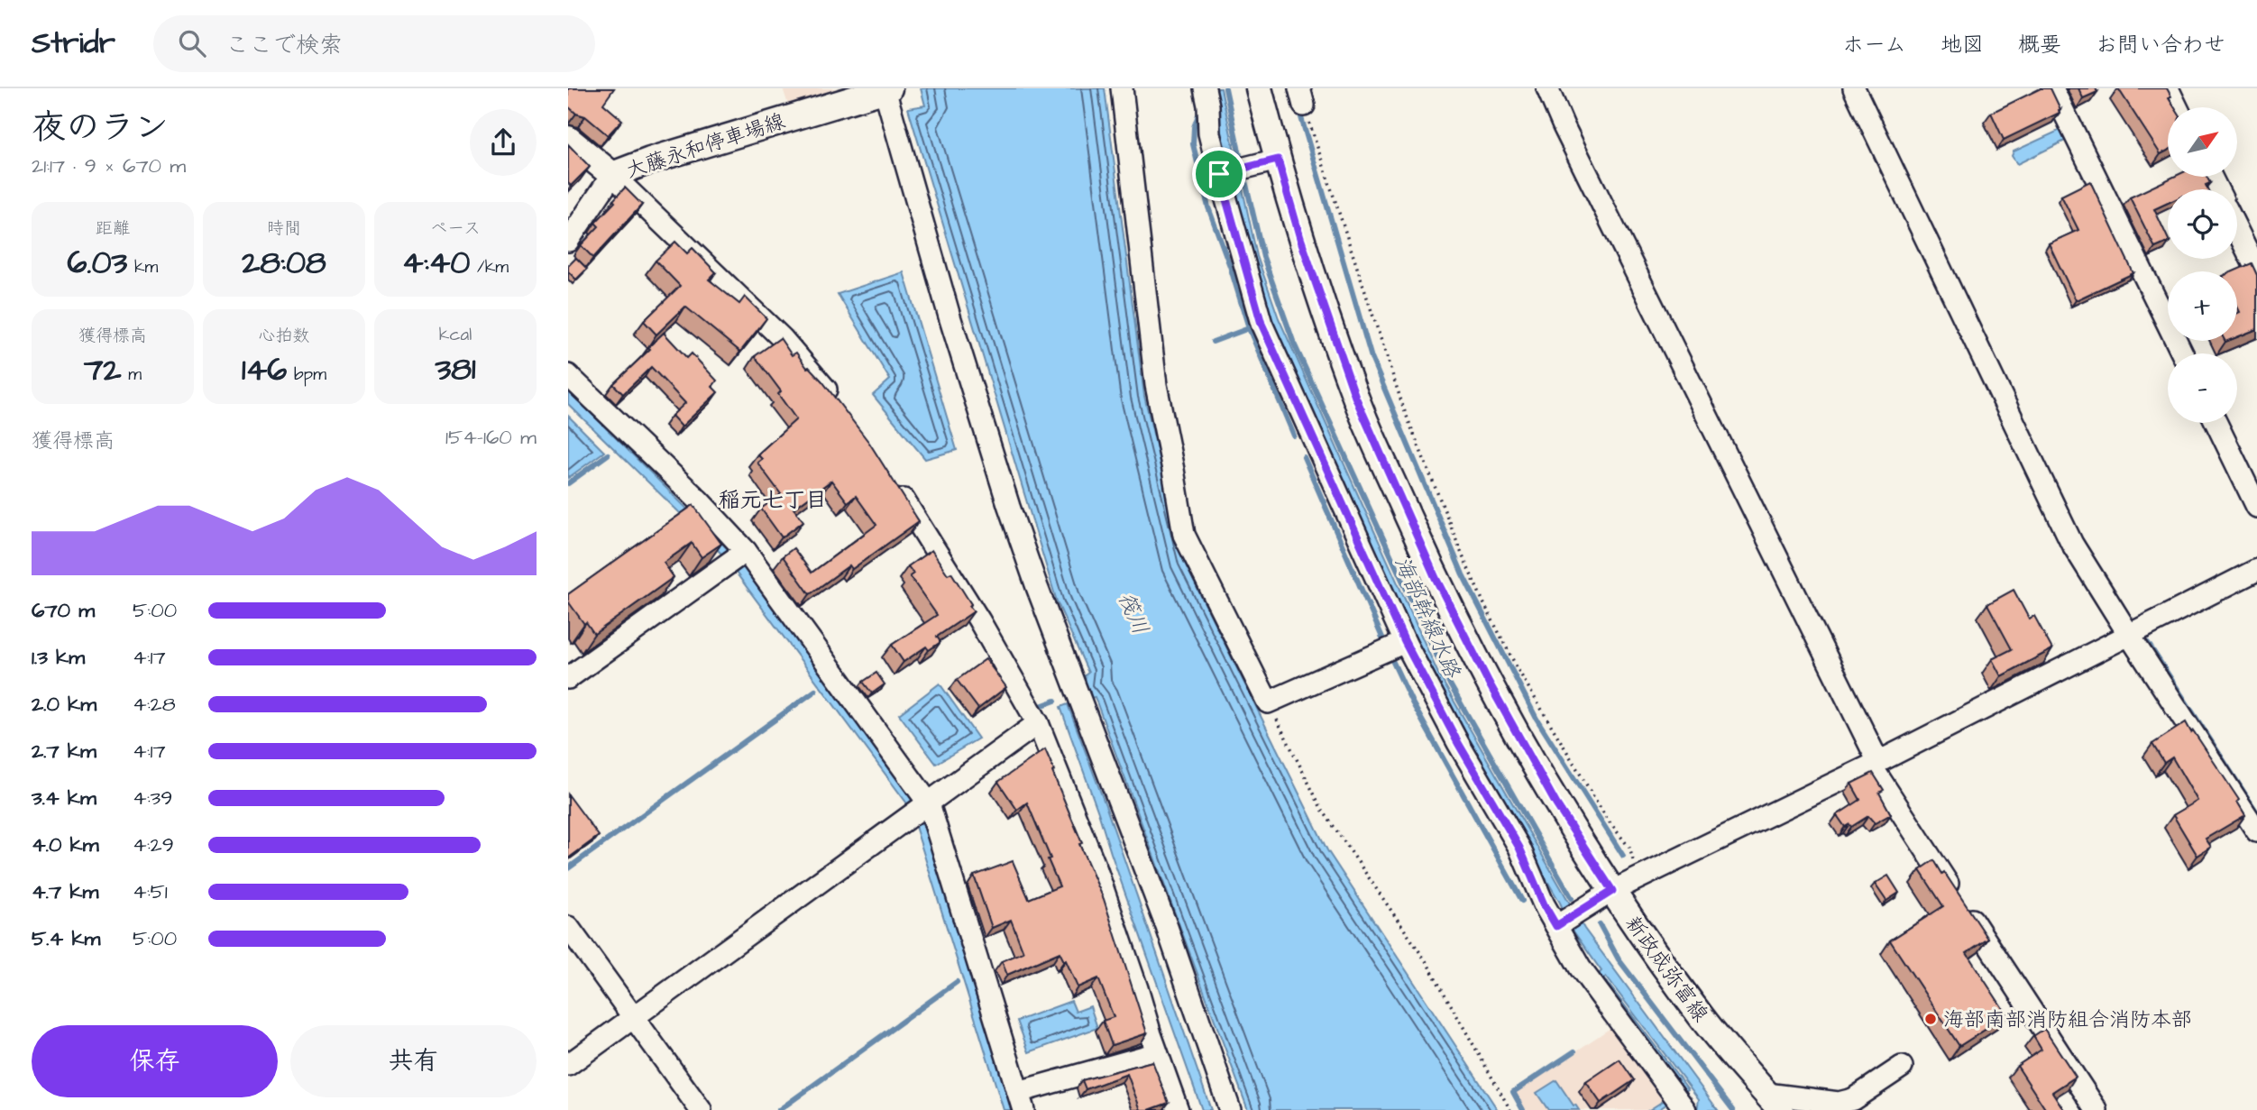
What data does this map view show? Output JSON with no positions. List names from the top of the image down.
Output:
{
  "streets": {
    "main road": ["大藤永和停車場線", "新政成弥富線"]
  },
  "districts": ["稲元七丁目"],
  "water": ["筏川", "海部幹線水路"],
  "places": ["海部南部消防組合消防本部"],
  "north": "top right",
  "page": {
    "header": "Stridr",
    "search": "ここで検索",
    "nav": [
      "ホーム",
      "地図",
      "概要",
      "お問い合わせ"
    ],
    "heading": ["夜のラン", "21:17 · 9 × 670 m"],
    "map_buttons": ["+", "−"],
    "stats": [
      ["距離", "6.03 km"],
      ["時間", "28:08"],
      ["ペース", "4:40 /km"],
      ["獲得標高", "72 m"],
      ["心拍数", "146 bpm"],
      ["kcal", "381"]
    ],
    "chart": ["獲得標高", "154–160 m"],
    "list": [
      {
        "name": "670 m",
        "note": "5:00"
      },
      {
        "name": "1.3 km",
        "note": "4:17"
      },
      {
        "name": "2.0 km",
        "note": "4:28"
      },
      {
        "name": "2.7 km",
        "note": "4:17"
      },
      {
        "name": "3.4 km",
        "note": "4:39"
      },
      {
        "name": "4.0 km",
        "note": "4:29"
      },
      {
        "name": "4.7 km",
        "note": "4:51"
      },
      {
        "name": "5.4 km",
        "note": "5:00"
      }
    ],
    "buttons": ["保存", "共有"]
  }
}
